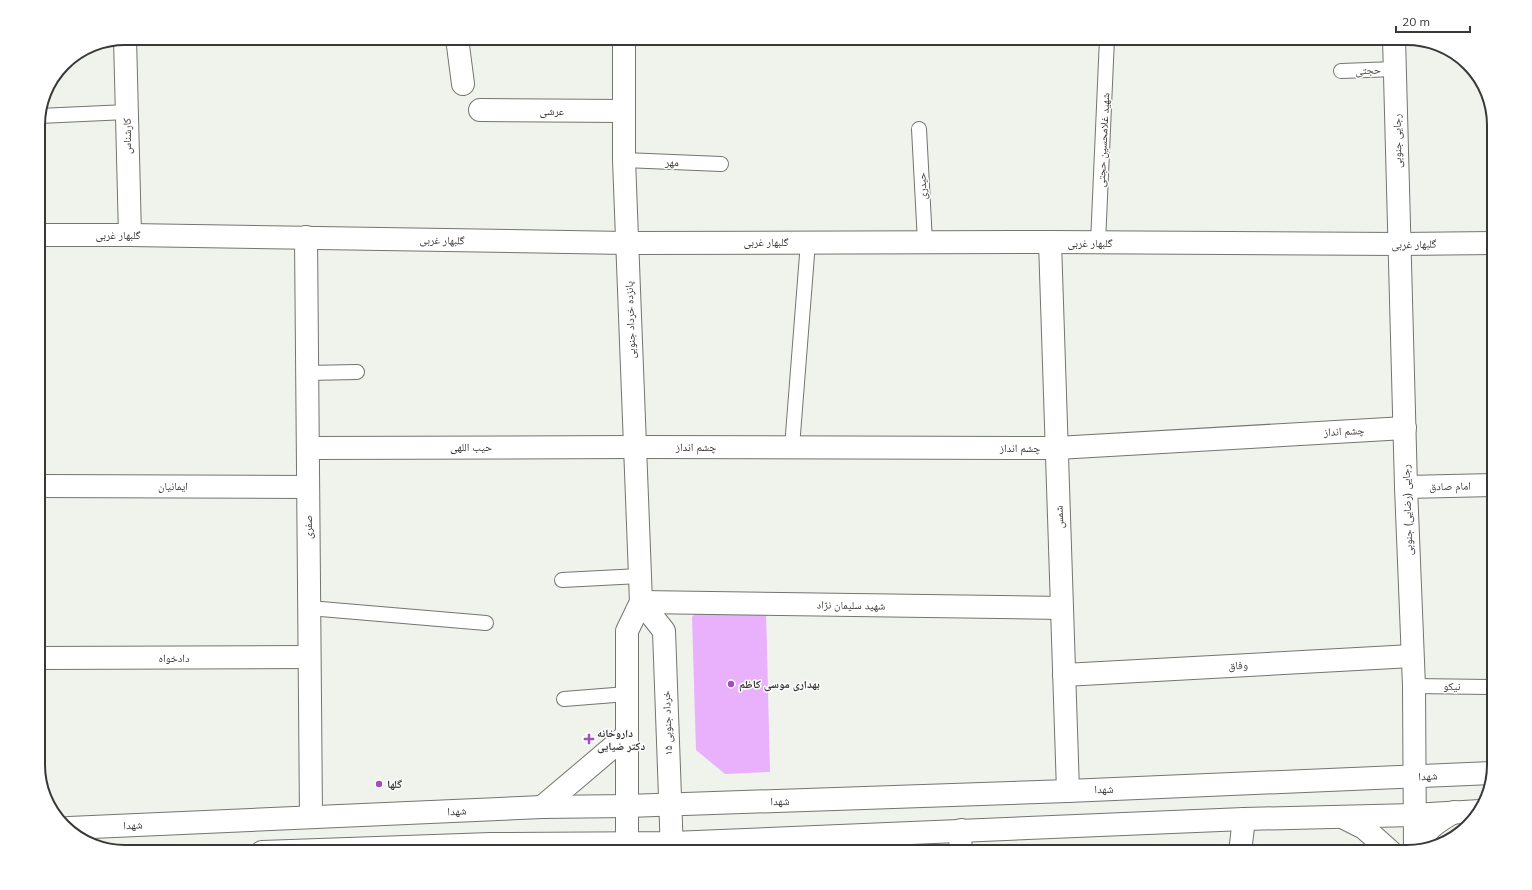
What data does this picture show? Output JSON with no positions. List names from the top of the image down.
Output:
{
  "streets": {
    "street": [
      "عرشی",
      "کارشناس",
      "رجایی جنوبی",
      "گلبهار غربی",
      "پانزده خرداد جنوبی",
      "چشم انداز",
      "حیب اللهی",
      "ایمانیان",
      "امام صادق",
      "رجایی (رضایی) جنوبی",
      "شمس",
      "صفری",
      "شهید سلیمان نژاد",
      "دادخواه",
      "وفاق",
      "۱۵ خرداد جنوبی",
      "شهدا"
    ],
    "lane": [
      "حجتی",
      "شهید غلامحسین حجتی",
      "مهر",
      "حیدری",
      "نیکو"
    ]
  },
  "crossings": [
    ["حجتی", "رجایی جنوبی"],
    ["عرشی", "پانزده خرداد جنوبی"],
    ["کارشناس", "گلبهار غربی"],
    ["شهید غلامحسین حجتی", "گلبهار غربی"],
    ["رجایی جنوبی", "گلبهار غربی"],
    ["رجایی جنوبی", "رجایی (رضایی) جنوبی"],
    ["مهر", "پانزده خرداد جنوبی"],
    ["حیدری", "گلبهار غربی"],
    ["گلبهار غربی", "پانزده خرداد جنوبی"],
    ["گلبهار غربی", "رجایی (رضایی) جنوبی"],
    ["گلبهار غربی", "شمس"],
    ["گلبهار غربی", "صفری"],
    ["پانزده خرداد جنوبی", "چشم انداز"],
    ["پانزده خرداد جنوبی", "حیب اللهی"],
    ["پانزده خرداد جنوبی", "شهید سلیمان نژاد"],
    ["پانزده خرداد جنوبی", "۱۵ خرداد جنوبی"],
    ["چشم انداز", "حیب اللهی"],
    ["چشم انداز", "رجایی (رضایی) جنوبی"],
    ["چشم انداز", "شمس"],
    ["حیب اللهی", "صفری"],
    ["ایمانیان", "صفری"],
    ["امام صادق", "رجایی (رضایی) جنوبی"],
    ["رجایی (رضایی) جنوبی", "وفاق"],
    ["رجایی (رضایی) جنوبی", "نیکو"],
    ["رجایی (رضایی) جنوبی", "شهدا"],
    ["شمس", "شهید سلیمان نژاد"],
    ["شمس", "وفاق"],
    ["شمس", "شهدا"],
    ["صفری", "دادخواه"],
    ["صفری", "شهدا"],
    ["شهید سلیمان نژاد", "۱۵ خرداد جنوبی"],
    ["۱۵ خرداد جنوبی", "شهدا"]
  ],
  "places": {
    "other": ["بهداری موسی کاظم", "گلها"],
    "health": ["داروخانه دکتر ضیایی"]
  },
  "scale_bar": "20 m"
}
